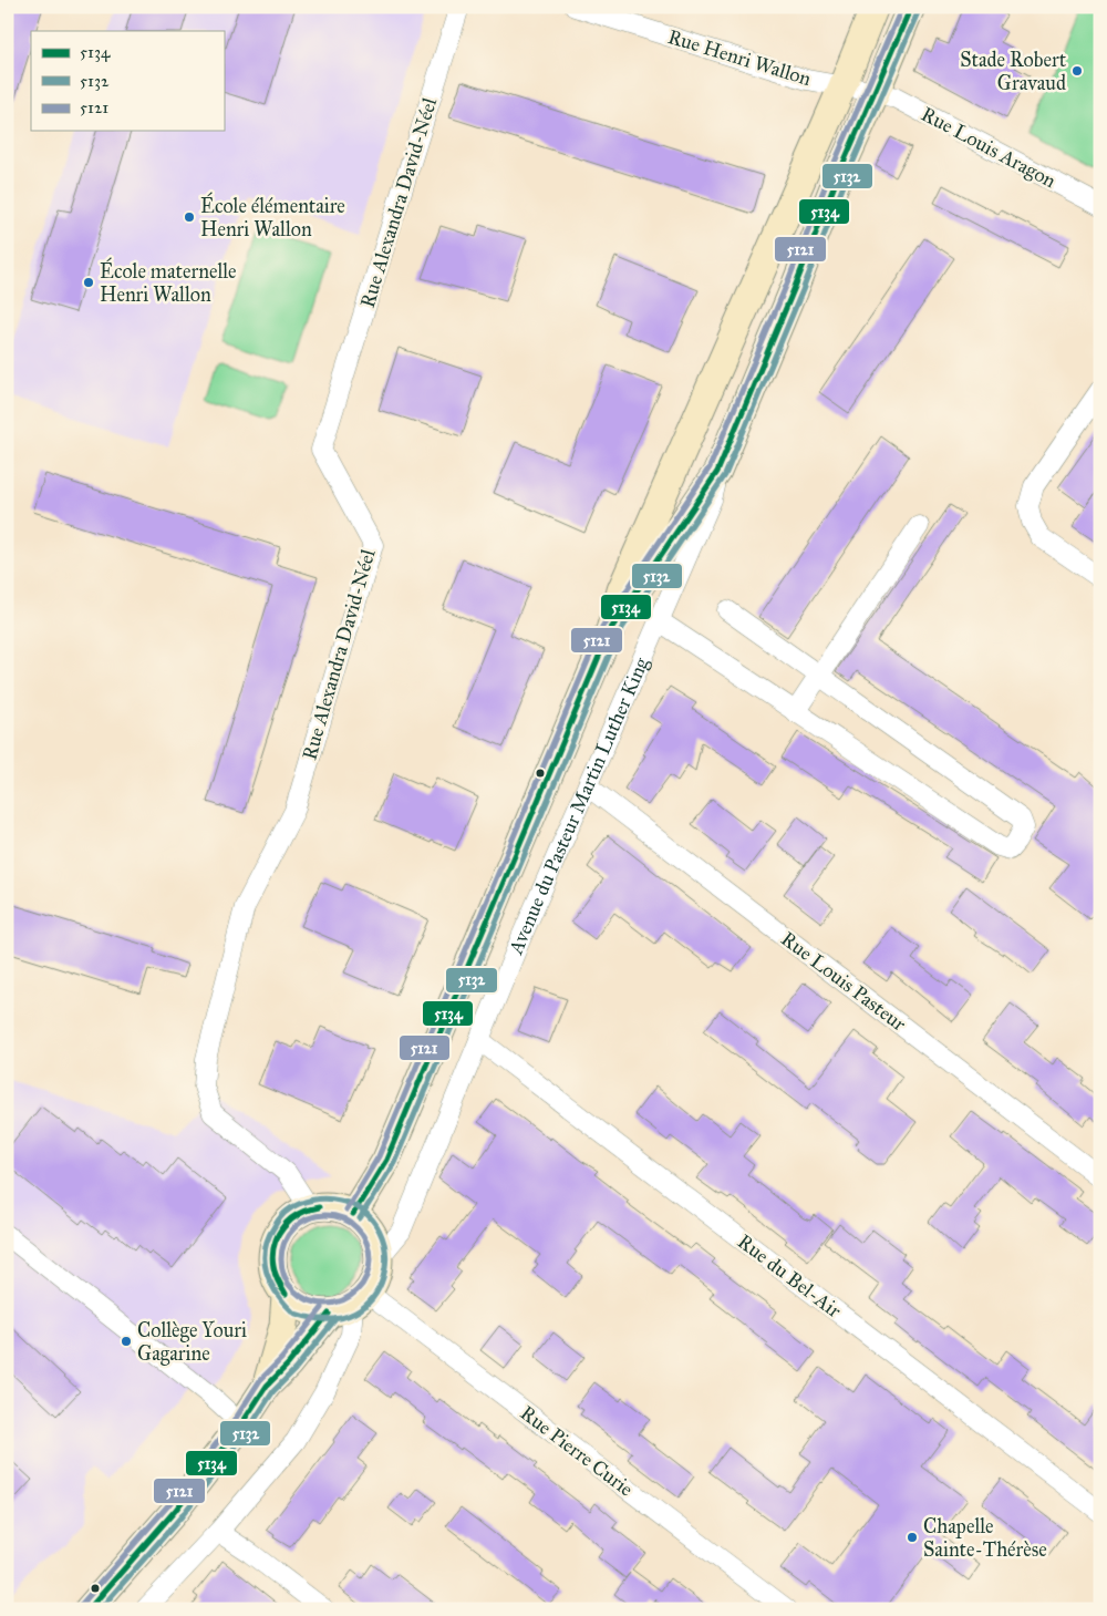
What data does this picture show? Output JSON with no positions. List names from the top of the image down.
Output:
{
  "streets": {
    "street": [
      "Rue Henri Wallon",
      "Rue Louis Aragon",
      "Rue Alexandra David-Néel",
      "Avenue du Pasteur Martin Luther King",
      "Rue Louis Pasteur",
      "Rue du Bel-Air",
      "Rue Pierre Curie"
    ]
  },
  "crossings": [
    ["Rue Henri Wallon", "Rue Louis Aragon"],
    ["Rue Henri Wallon", "Avenue du Pasteur Martin Luther King"],
    ["Rue Louis Aragon", "Avenue du Pasteur Martin Luther King"],
    ["Rue Alexandra David-Néel", "Avenue du Pasteur Martin Luther King"],
    ["Rue Alexandra David-Néel", "Rue Pierre Curie"],
    ["Avenue du Pasteur Martin Luther King", "Rue Louis Pasteur"],
    ["Avenue du Pasteur Martin Luther King", "Rue du Bel-Air"],
    ["Avenue du Pasteur Martin Luther King", "Rue Pierre Curie"]
  ],
  "places": [
    "Stade Robert Gravaud",
    "École élémentaire Henri Wallon",
    "École maternelle Henri Wallon",
    "Collège Youri Gagarine",
    "Chapelle Sainte-Thérèse"
  ],
  "lines": ["transit line 5134", "transit line 5121", "transit line 5132"],
  "legend": ["5134", "5132", "5121"]
}
